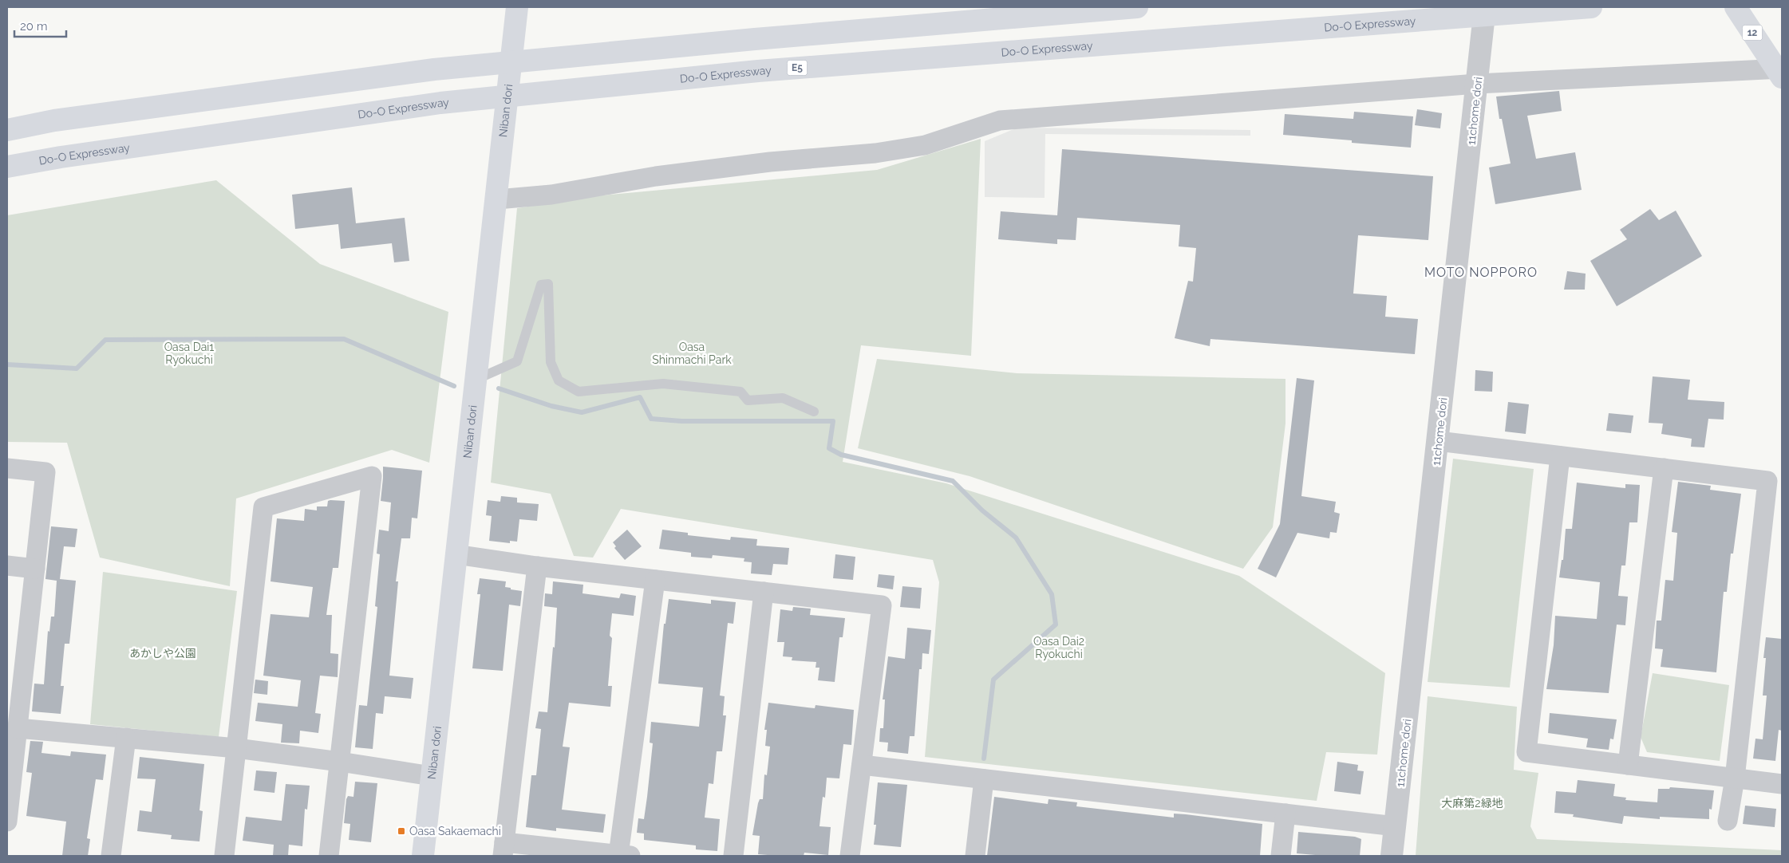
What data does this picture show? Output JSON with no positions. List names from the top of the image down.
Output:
{
  "streets": {
    "main road": [
      "Do-O Expressway",
      "12",
      "E5",
      "Niban dori"
    ],
    "street": ["11chome dori"]
  },
  "districts": ["MOTO NOPPORO"],
  "parks": [
    "Oasa Dai1 Ryokuchi",
    "Oasa Shinmachi Park",
    "Oasa Dai2 Ryokuchi",
    "あかしや公園",
    "大麻第2緑地"
  ],
  "places": {
    "transit": ["Oasa Sakaemachi"]
  },
  "scale_bar": "20 m"
}
